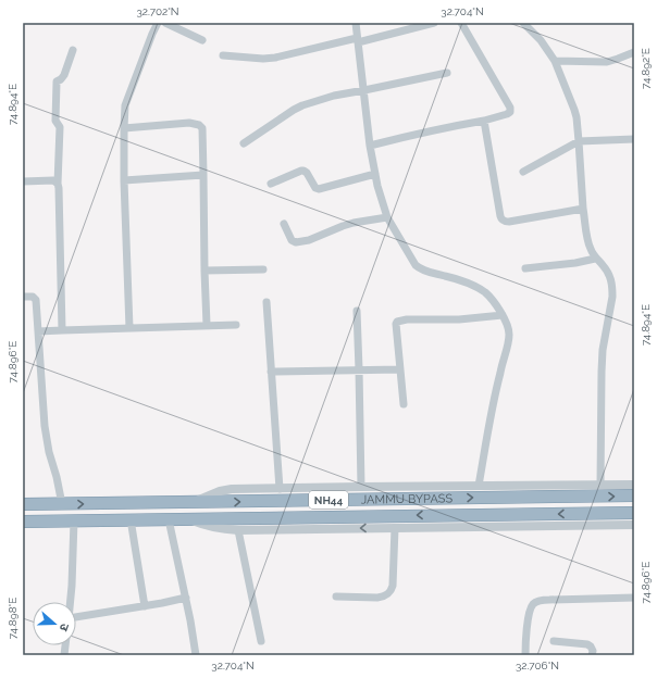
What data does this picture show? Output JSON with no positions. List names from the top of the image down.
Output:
{
  "streets": {
    "highway": ["JAMMU BYPASS", "NH44"]
  },
  "north": "right",
  "coordinates": [
    "32.702°N",
    "32.704°N",
    "74.892°E",
    "74.894°E",
    "74.896°E",
    "74.898°E",
    "32.706°N"
  ]
}
